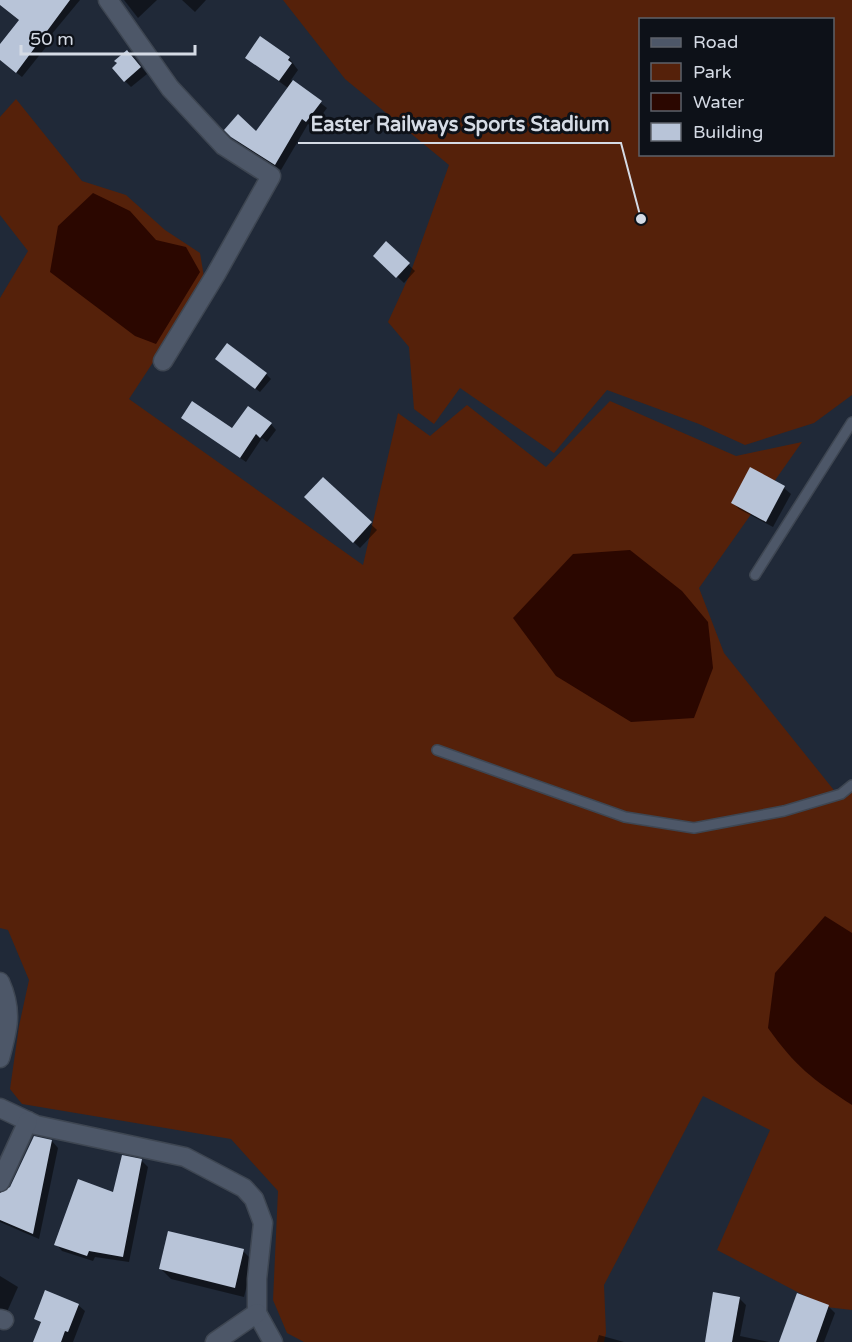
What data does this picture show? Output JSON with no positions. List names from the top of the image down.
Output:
{
  "places": ["Easter Railways Sports Stadium"],
  "legend": [
    "Road",
    "Park",
    "Water",
    "Building"
  ],
  "scale_bar": "50 m"
}
